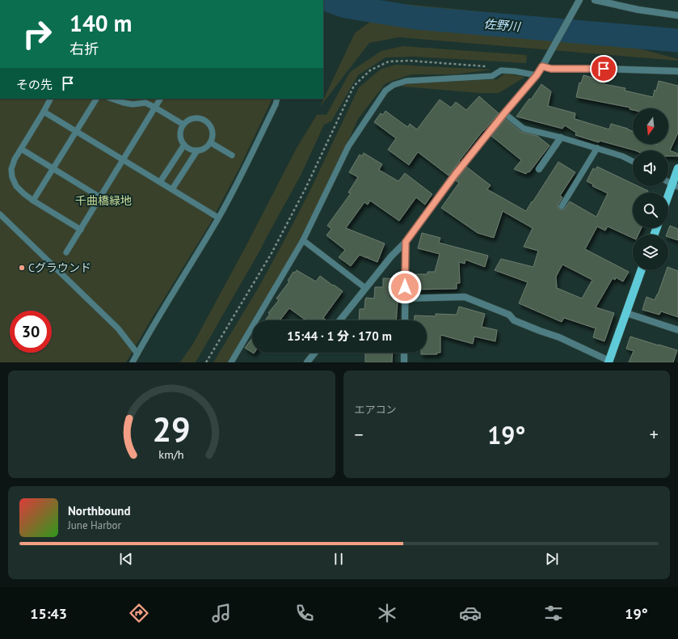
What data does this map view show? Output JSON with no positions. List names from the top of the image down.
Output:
{
  "water": ["佐野川"],
  "parks": ["千曲橋緑地"],
  "places": ["Cグラウンド"],
  "north": "bottom",
  "page": {
    "turn": ["140 m", "右折"],
    "then": "その先",
    "limit": "30",
    "trip": "15:44 · 1 分 · 170 m",
    "tile": "エアコン",
    "heat": ["−", "19°", "+"],
    "song": ["Northbound", "June Harbor"],
    "tabs": ["15:43", "19°"],
    "gauge": ["29", "km/h"]
  }
}
